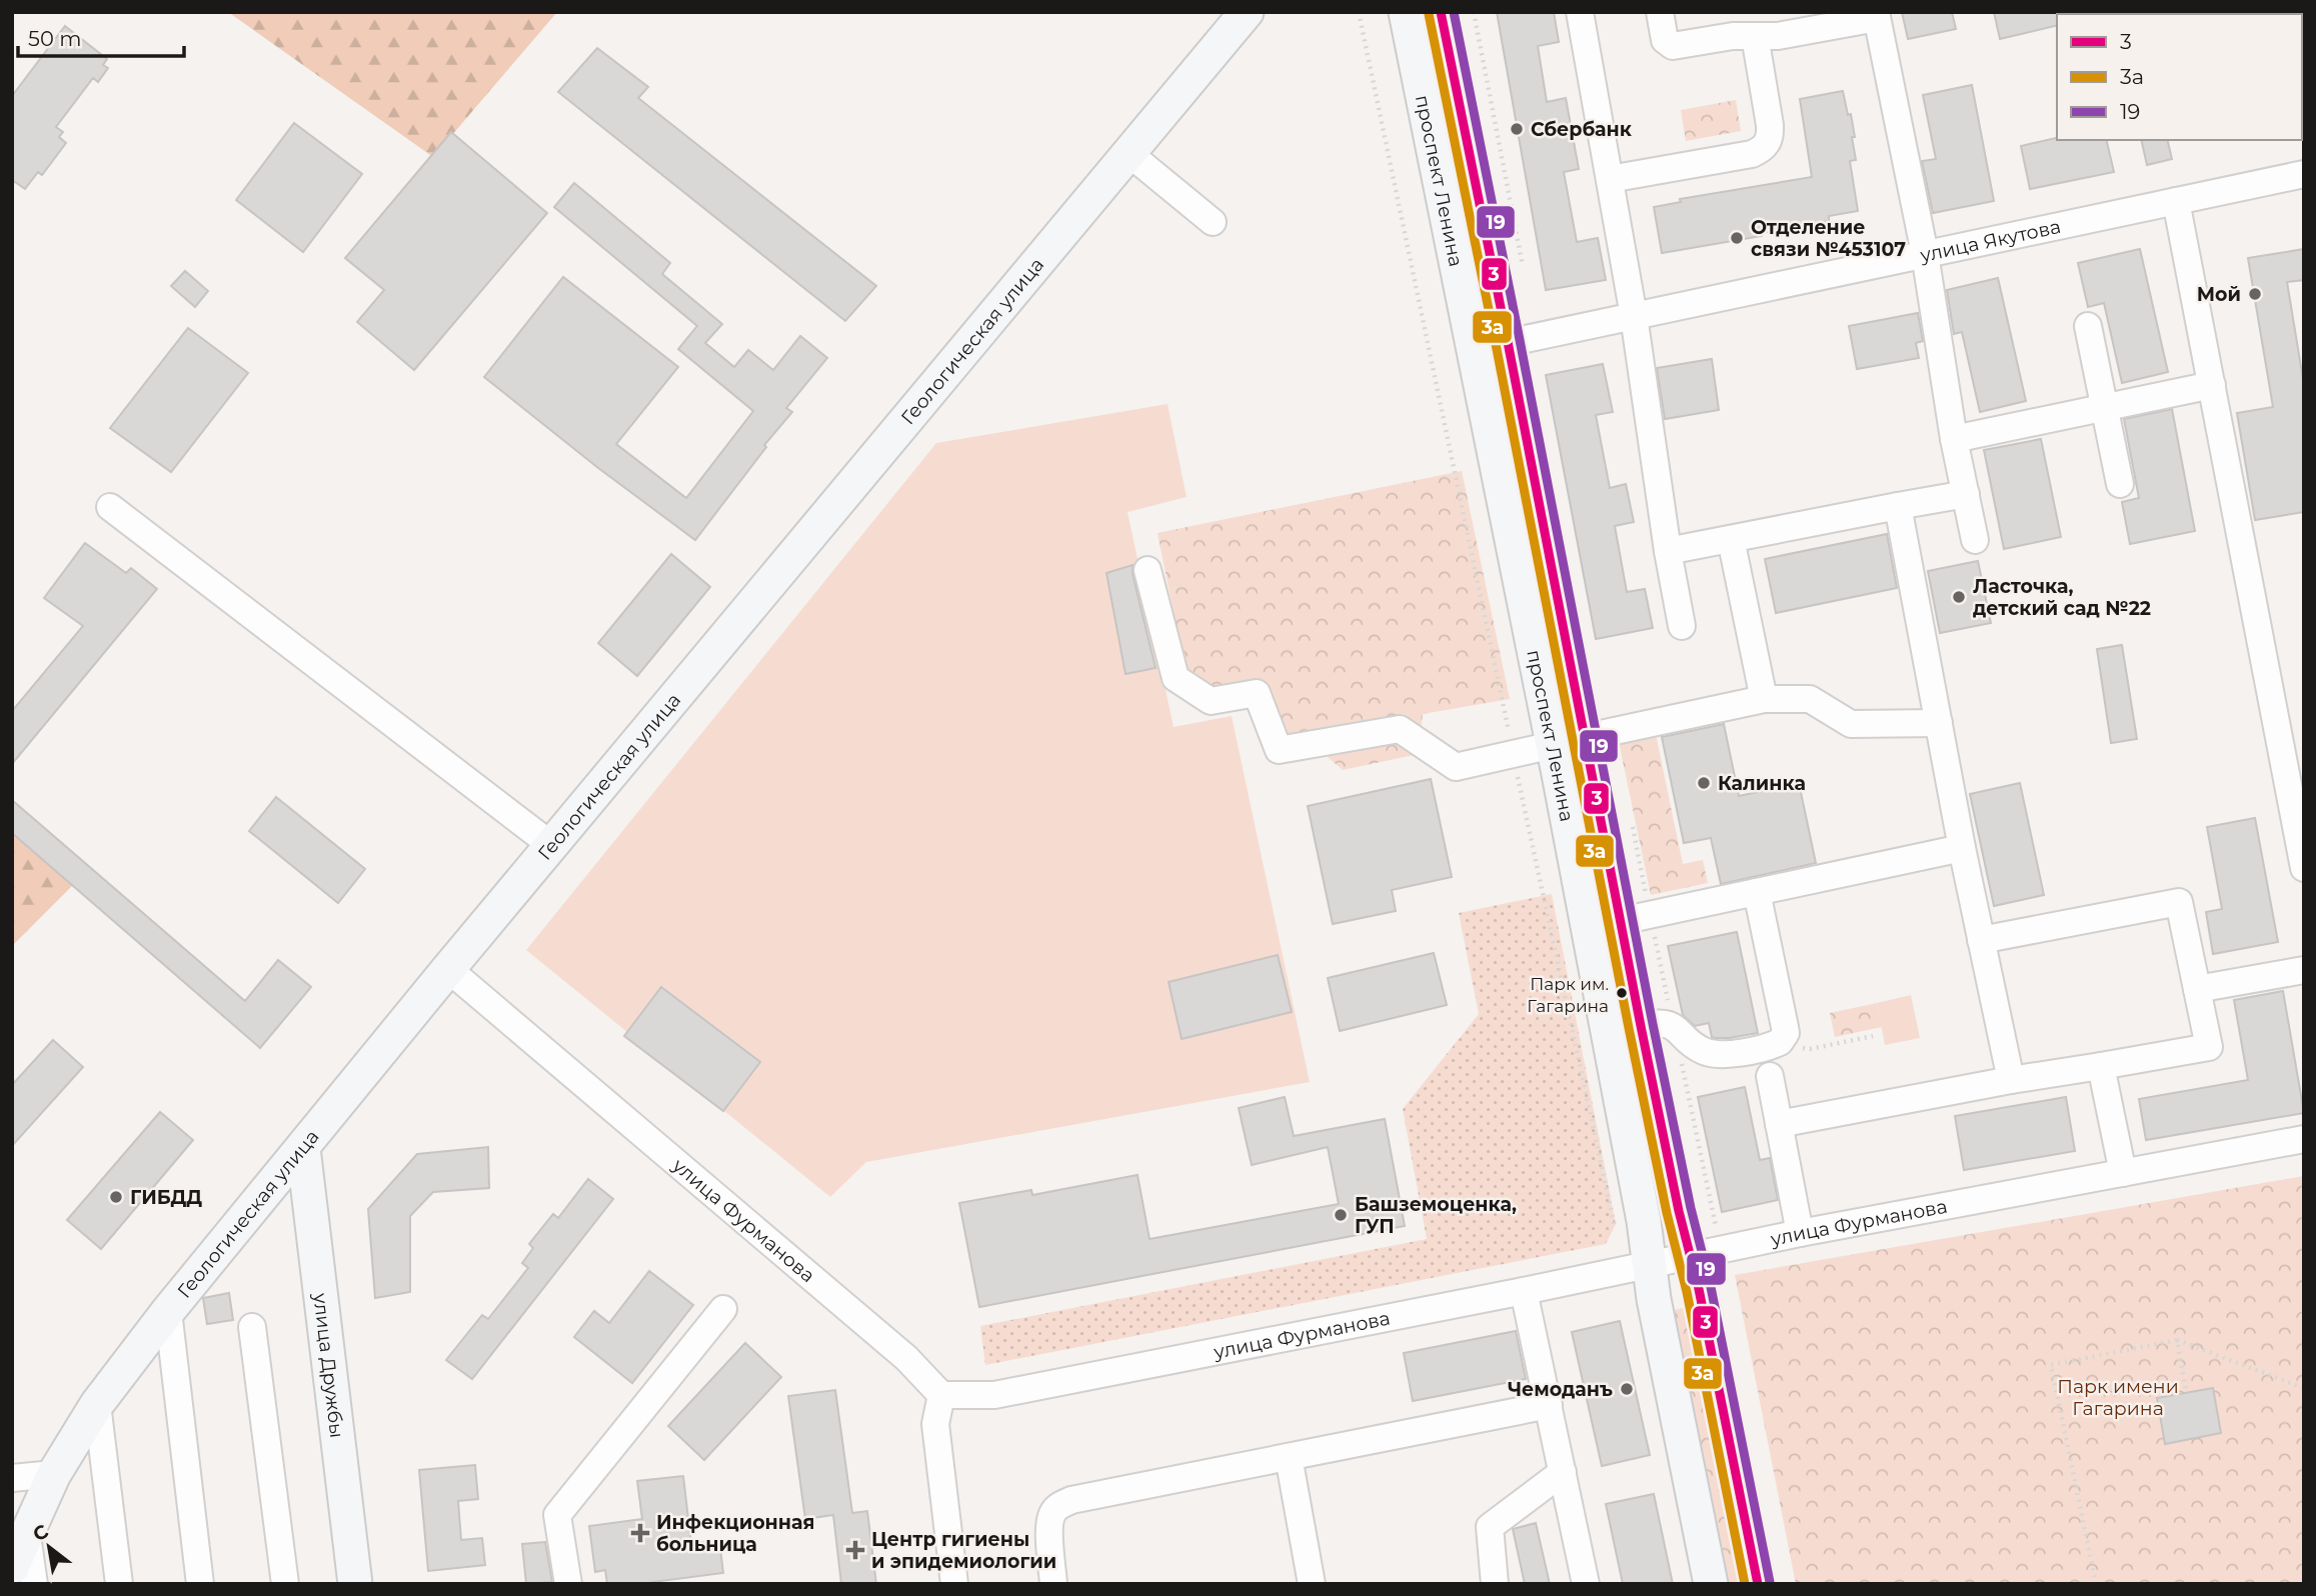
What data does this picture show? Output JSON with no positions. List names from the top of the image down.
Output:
{
  "streets": {
    "main road": ["проспект Ленина", "Геологическая улица", "улица Дружбы"],
    "street": ["улица Якутова", "улица Фурманова"]
  },
  "crossings": [
    ["проспект Ленина", "улица Якутова"],
    ["проспект Ленина", "улица Фурманова"],
    ["Геологическая улица", "улица Фурманова"],
    ["Геологическая улица", "улица Дружбы"]
  ],
  "parks": ["Парк имени Гагарина"],
  "places": {
    "other": [
      "Сбербанк",
      "Отделение связи №453107",
      "Мой",
      "Ласточка, детский сад №22",
      "Калинка",
      "Парк им. Гагарина",
      "ГИБДД",
      "Башземоценка, ГУП",
      "Чемоданъ"
    ],
    "health": ["Инфекционная больница", "Центр гигиены и эпидемиологии"]
  },
  "lines": ["transit line 3", "transit line 19", "transit line 3а"],
  "legend": ["3", "3а", "19"],
  "scale_bar": "50 m",
  "north": "top left"
}
